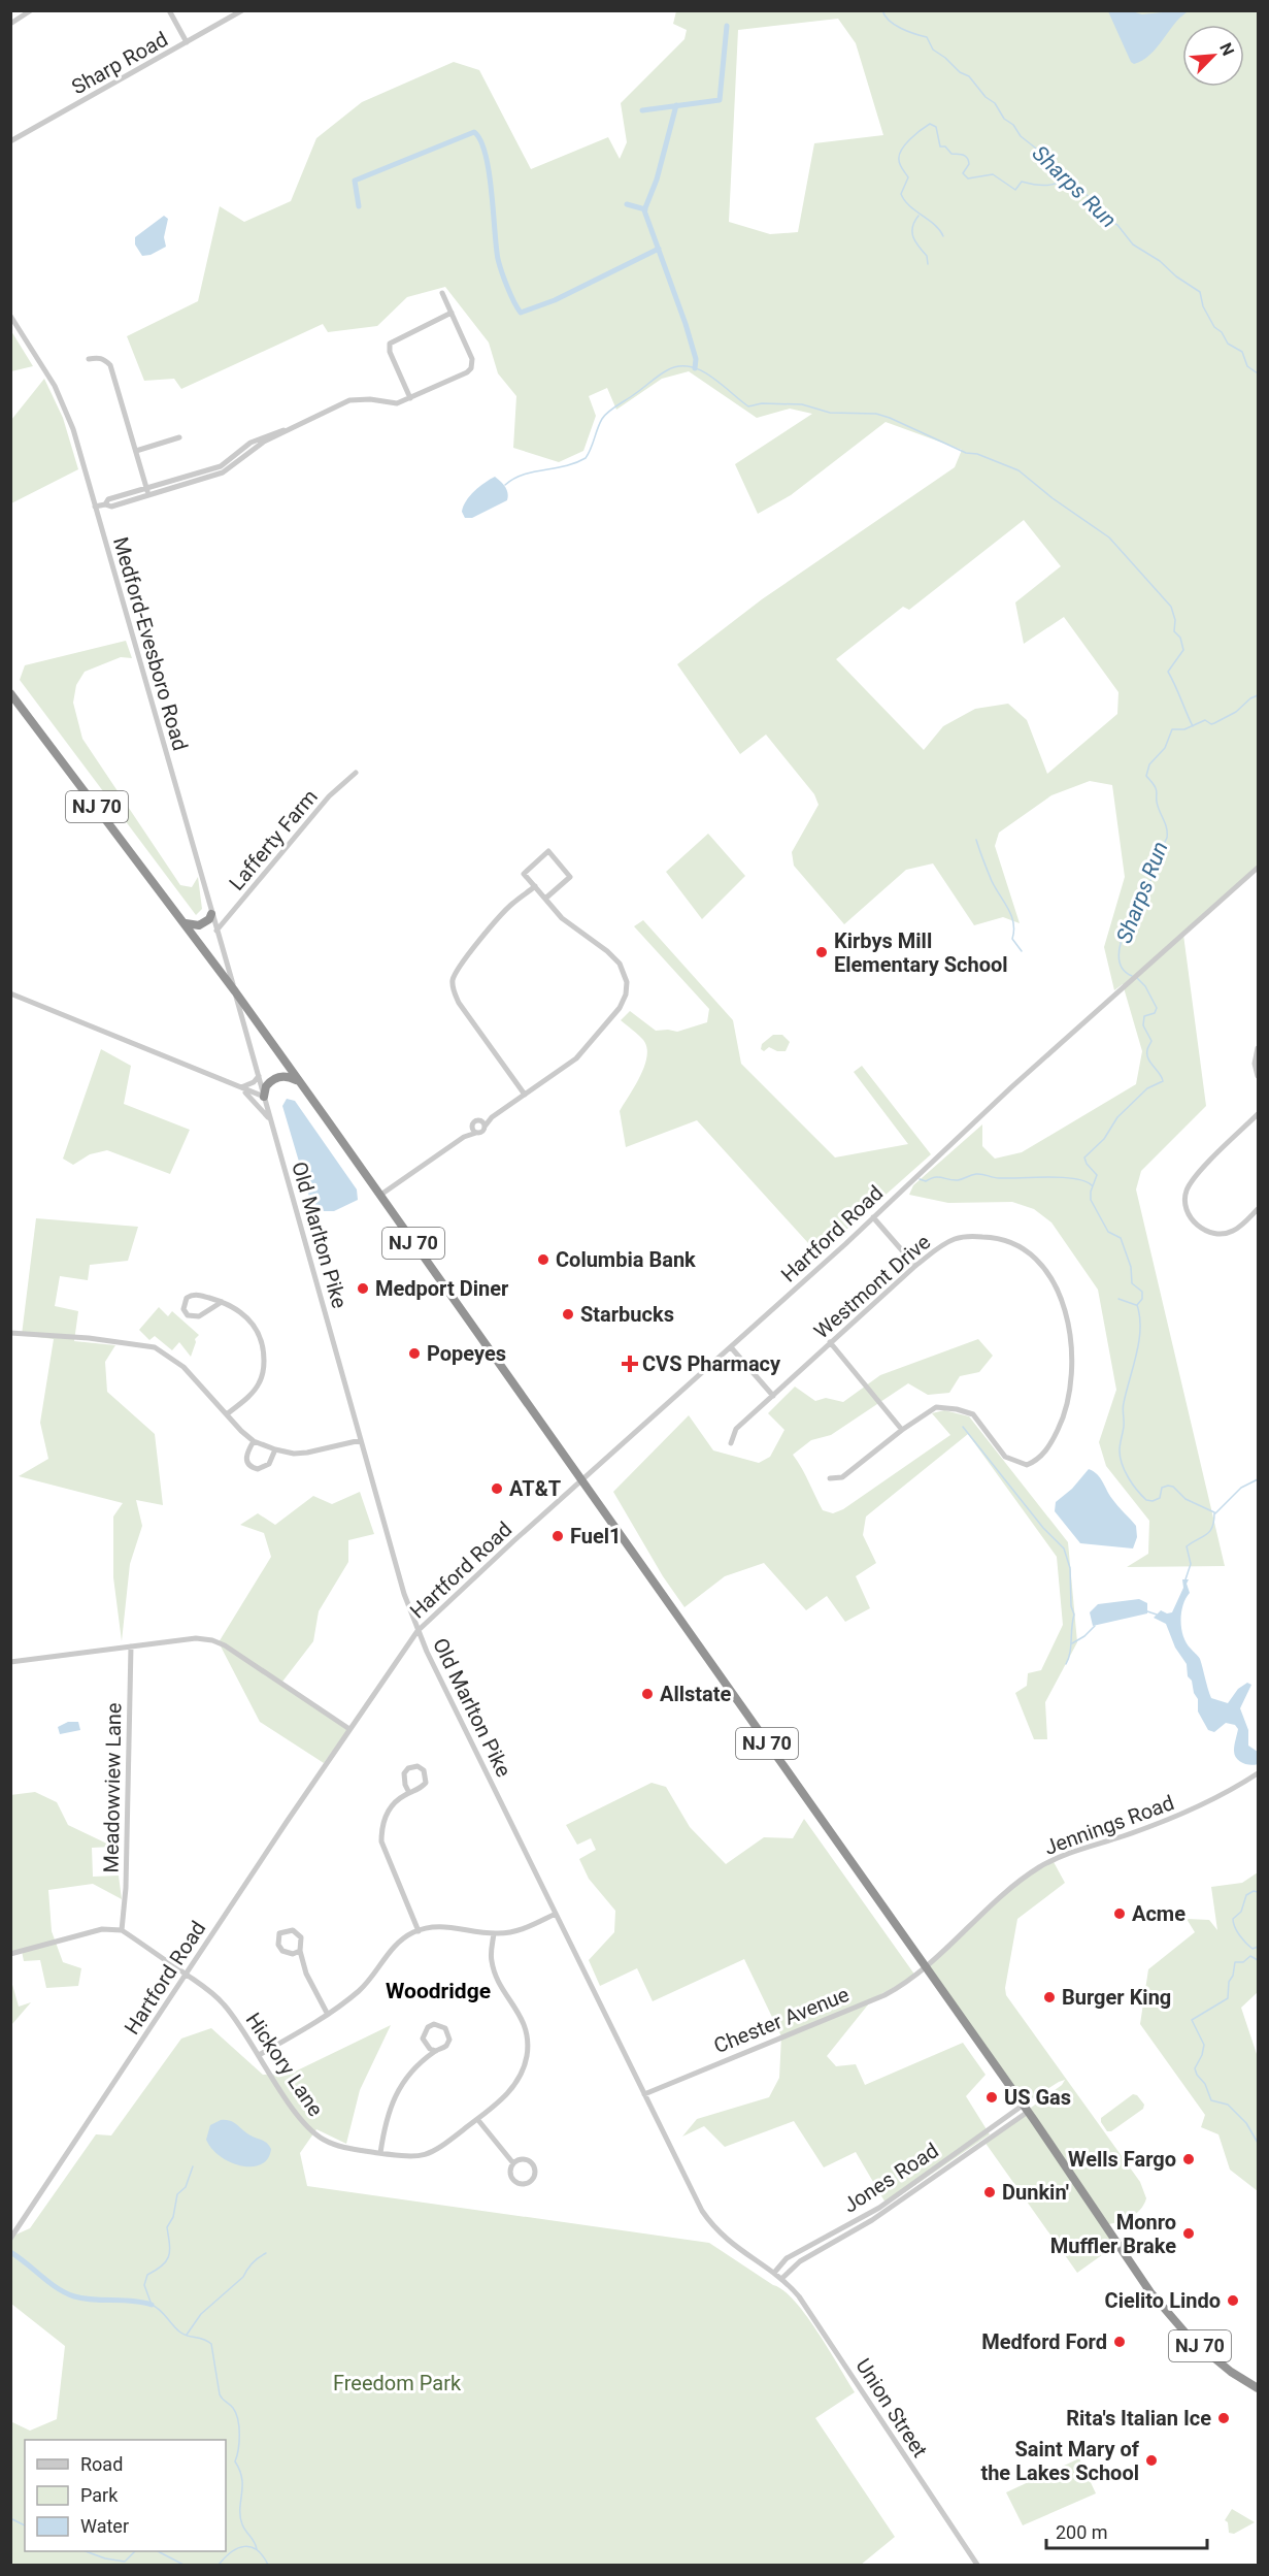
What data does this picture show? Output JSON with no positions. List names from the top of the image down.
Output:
{
  "streets": {
    "highway": ["NJ 70"],
    "street": [
      "Sharp Road",
      "Medford-Evesboro Road",
      "Lafferty Farm",
      "Hartford Road",
      "Old Marlton Pike",
      "Westmont Drive",
      "Meadowview Lane",
      "Jennings Road",
      "Chester Avenue",
      "Hickory Lane",
      "Jones Road",
      "Union Street"
    ]
  },
  "crossings": [
    ["Medford-Evesboro Road", "NJ 70"],
    ["Medford-Evesboro Road", "Lafferty Farm"],
    ["Medford-Evesboro Road", "Old Marlton Pike"],
    ["NJ 70", "Hartford Road"],
    ["NJ 70", "Jennings Road"],
    ["NJ 70", "Chester Avenue"],
    ["NJ 70", "Jones Road"],
    ["Hartford Road", "Old Marlton Pike"],
    ["Hartford Road", "Hickory Lane"],
    ["Old Marlton Pike", "Chester Avenue"],
    ["Old Marlton Pike", "Jones Road"],
    ["Old Marlton Pike", "Union Street"],
    ["Meadowview Lane", "Hickory Lane"],
    ["Jennings Road", "Chester Avenue"],
    ["Jones Road", "Union Street"]
  ],
  "districts": ["Woodridge"],
  "water": ["Sharps Run"],
  "parks": ["Freedom Park"],
  "places": {
    "other": [
      "Kirbys Mill Elementary School",
      "Columbia Bank",
      "Medport Diner",
      "Starbucks",
      "Popeyes",
      "AT&T",
      "Fuel1",
      "Allstate",
      "Acme",
      "Burger King",
      "US Gas",
      "Wells Fargo",
      "Dunkin'",
      "Monro Muffler Brake",
      "Cielito Lindo",
      "Medford Ford",
      "Rita's Italian Ice",
      "Saint Mary of the Lakes School"
    ],
    "health": ["CVS Pharmacy"]
  },
  "legend": ["Road", "Park", "Water"],
  "scale_bar": "200 m",
  "north": "top right"
}
